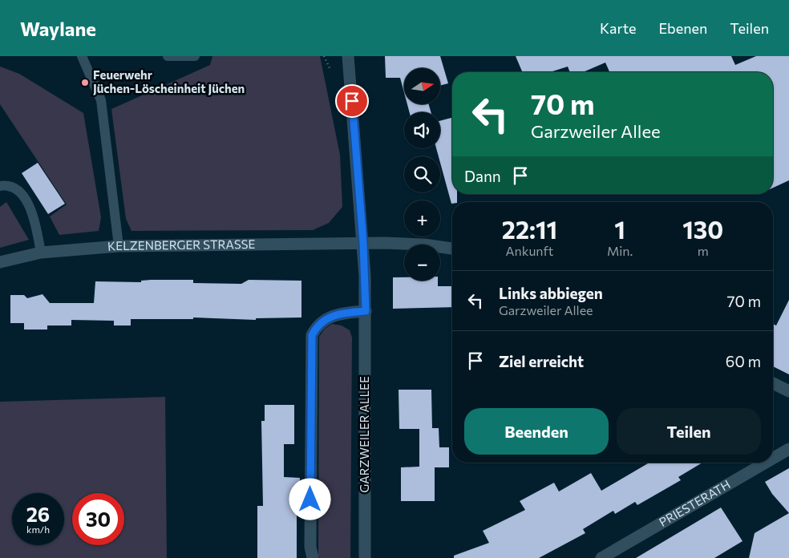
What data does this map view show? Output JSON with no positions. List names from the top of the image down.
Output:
{
  "streets": {
    "street": ["KELZENBERGER STRASSE", "GARZWEILER ALLEE", "PRIESTERATH"]
  },
  "crossings": [
    ["KELZENBERGER STRASSE", "GARZWEILER ALLEE"]
  ],
  "places": ["Feuerwehr Jüchen-Löscheinheit Jüchen"],
  "north": "right",
  "page": {
    "header": "Waylane",
    "nav": ["Karte", "Ebenen", "Teilen"],
    "map_buttons": ["+", "−"],
    "turn": ["70 m", "Garzweiler Allee"],
    "then": "Dann",
    "eta": [
      "22:11",
      "Ankunft",
      "1",
      "Min.",
      "130",
      "m"
    ],
    "list": [
      {
        "name": "Links abbiegen",
        "note": "Garzweiler Allee",
        "value": "70 m"
      },
      {
        "name": "Ziel erreicht",
        "value": "60 m"
      }
    ],
    "buttons": ["Beenden", "Teilen"],
    "speed": "26 km/h",
    "limit": "30"
  }
}
